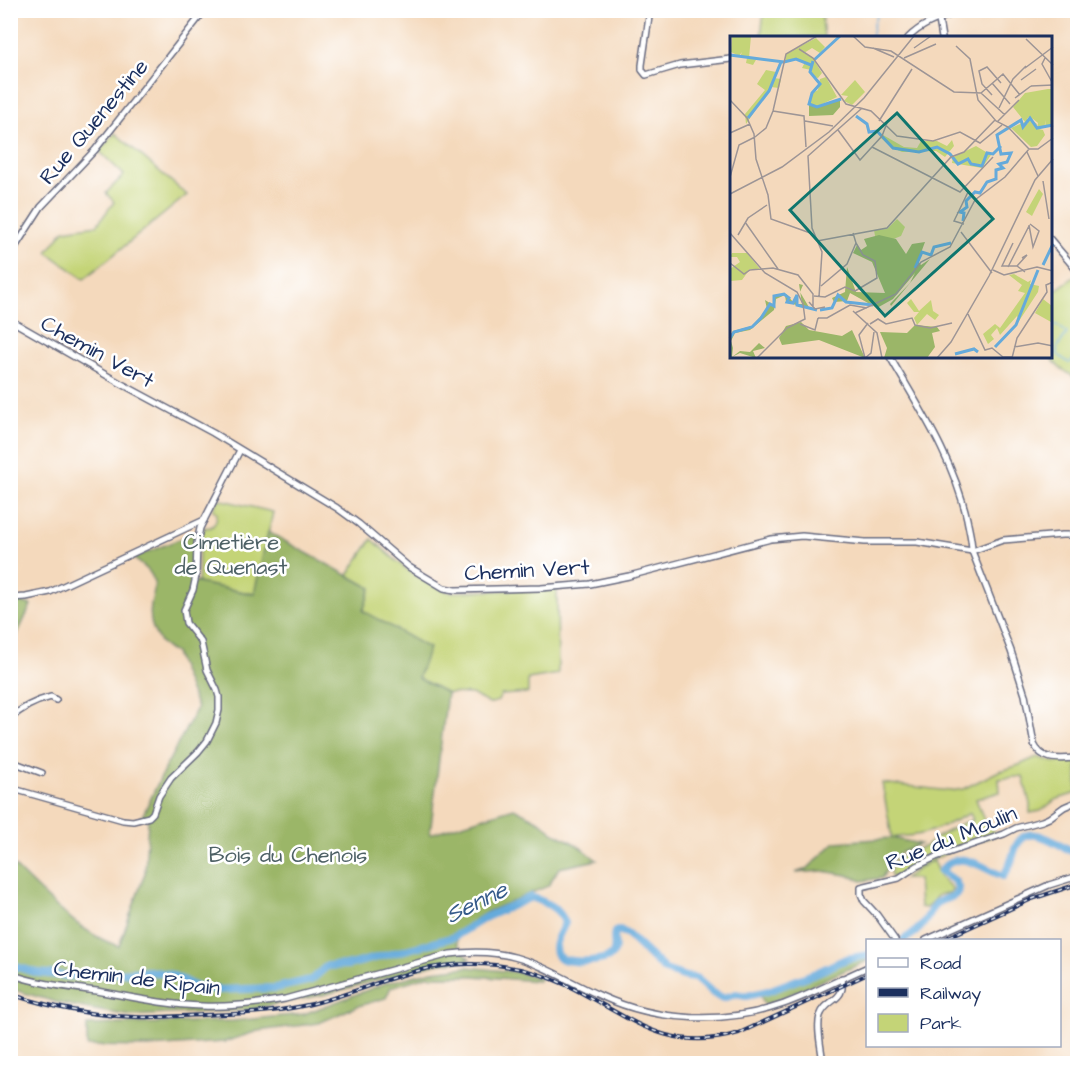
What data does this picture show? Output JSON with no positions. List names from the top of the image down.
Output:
{
  "streets": {
    "street": [
      "Rue Quenestine",
      "Chemin Vert",
      "Rue du Moulin",
      "Chemin de Ripain"
    ]
  },
  "water": ["Senne"],
  "parks": ["Cimetière de Quenast", "Bois du Chenois"],
  "legend": ["Road", "Railway", "Park"]
}
